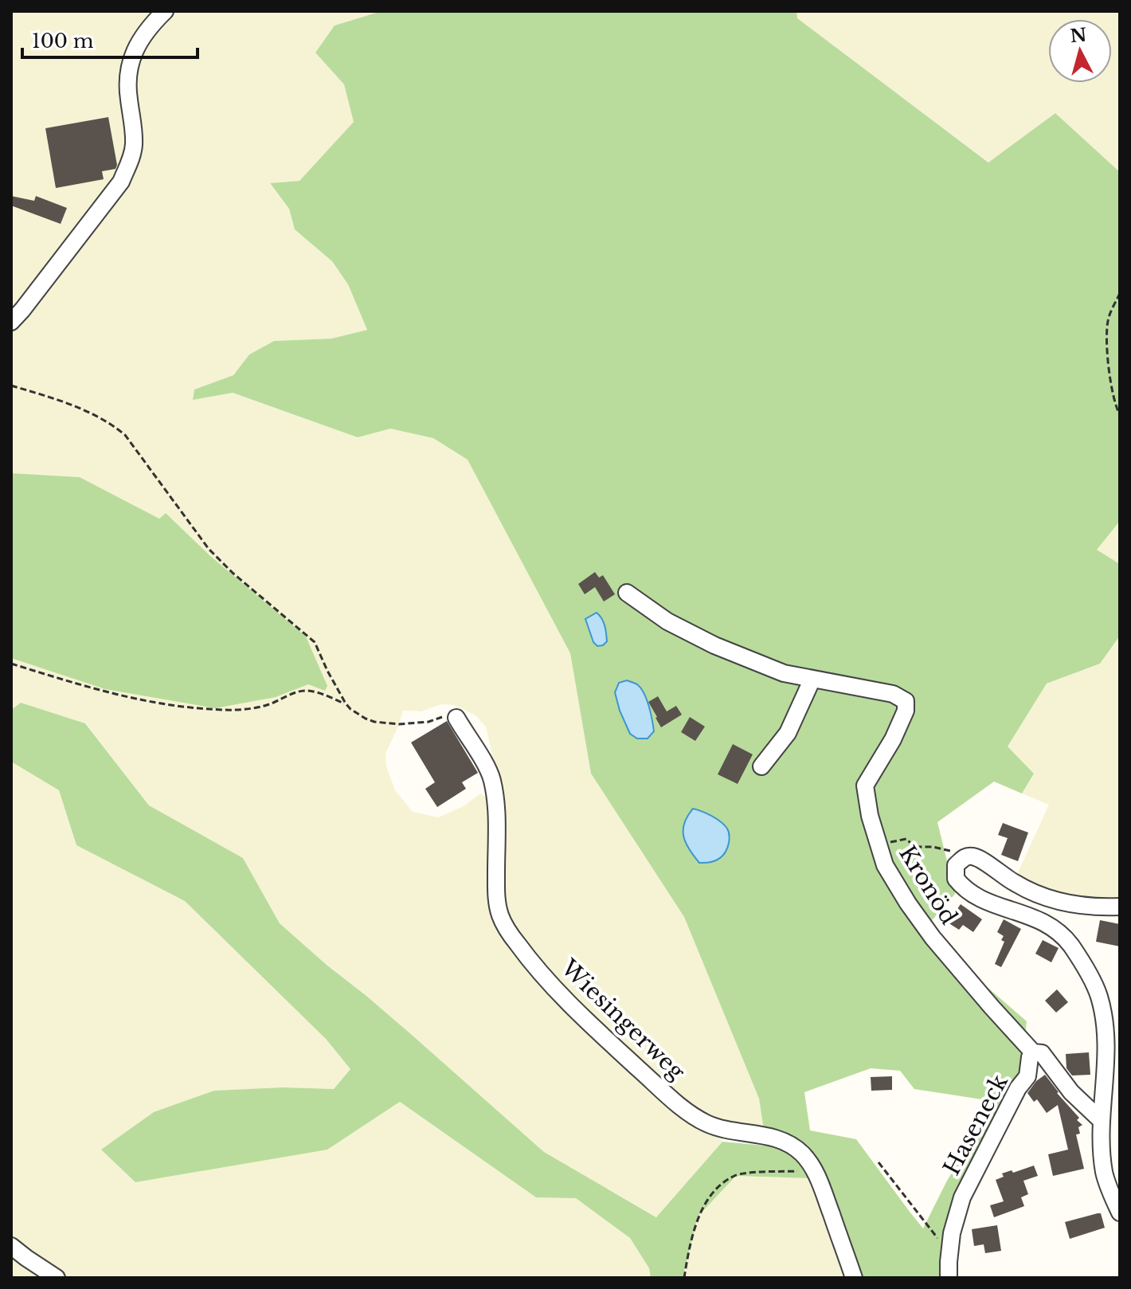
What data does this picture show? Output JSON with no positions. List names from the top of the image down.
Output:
{
  "streets": {
    "street": ["Kronöd", "Wiesingerweg", "Haseneck"]
  },
  "crossings": [
    ["Kronöd", "Haseneck"]
  ],
  "scale_bar": "100 m",
  "north": "top"
}
